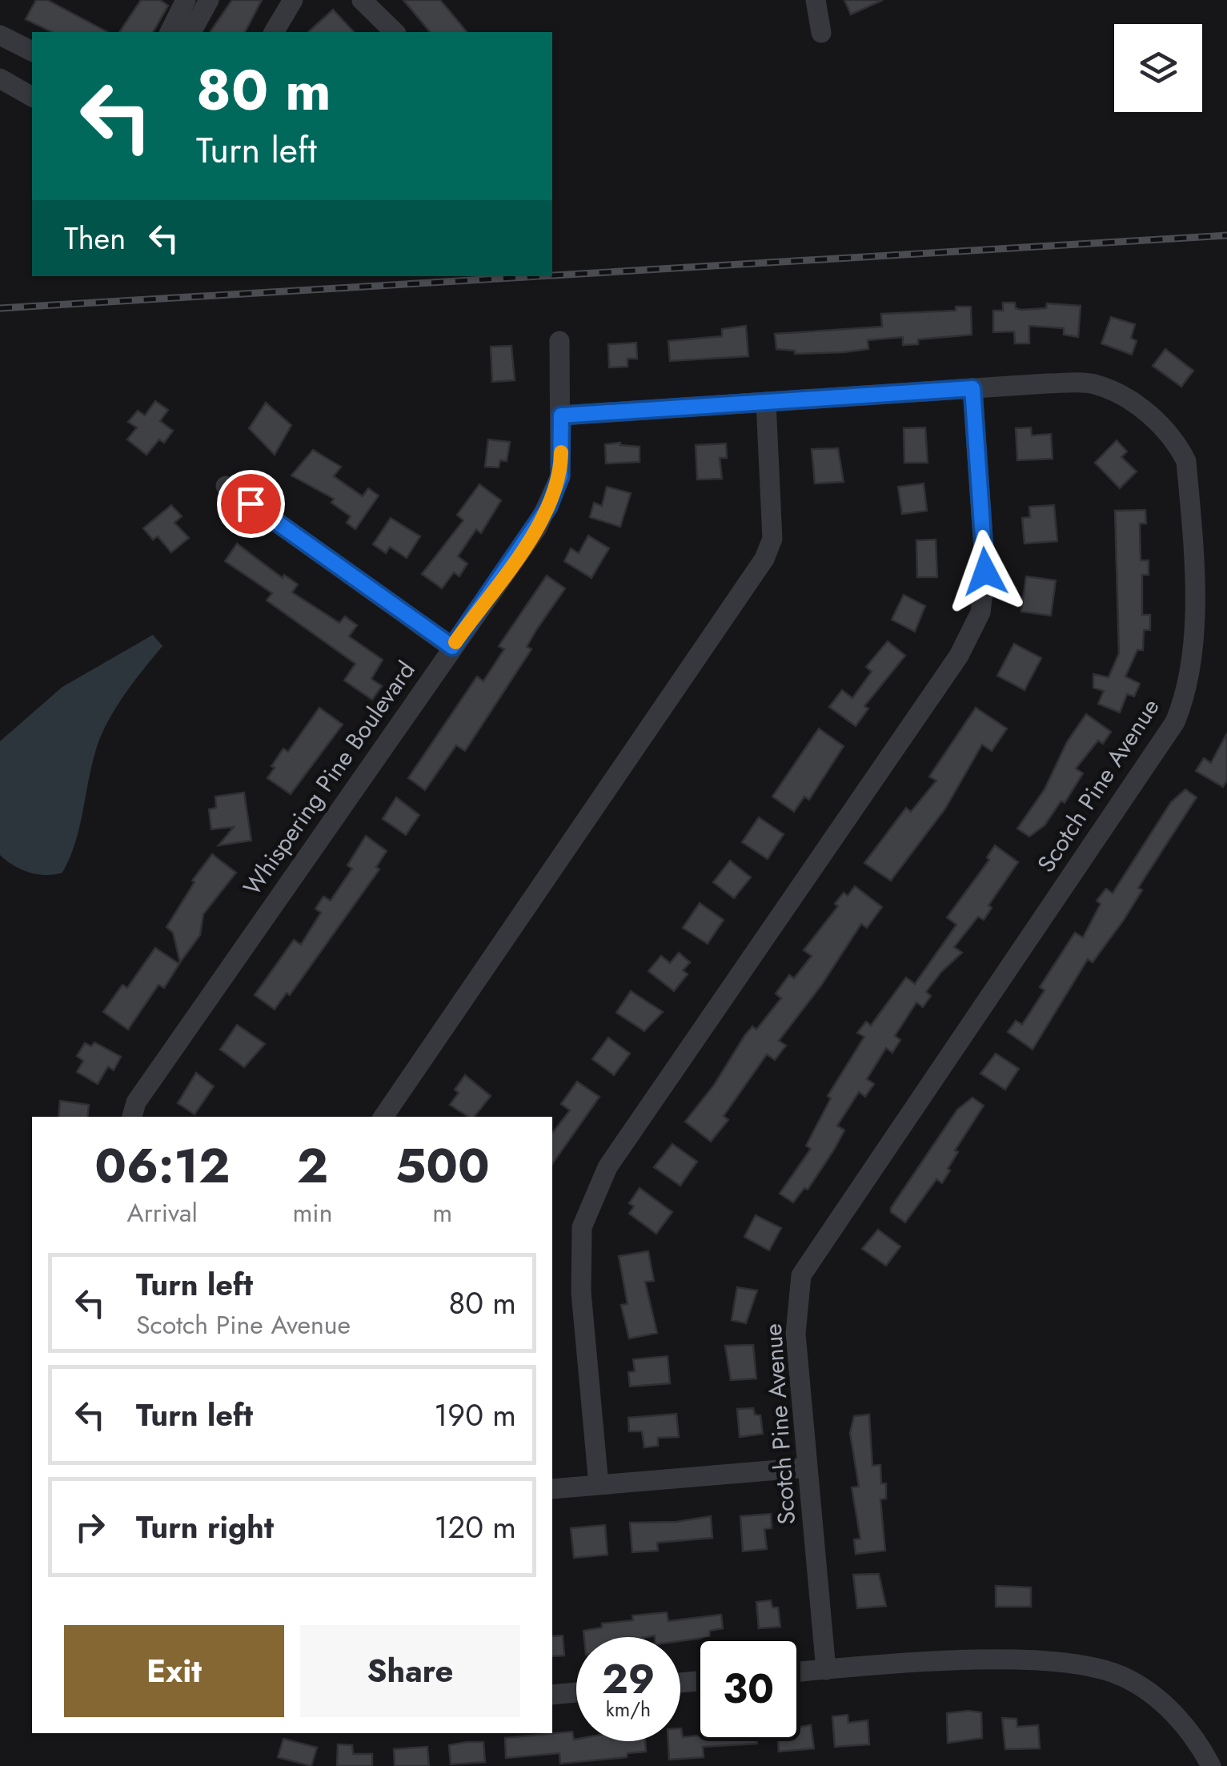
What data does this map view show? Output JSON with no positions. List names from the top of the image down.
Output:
{
  "streets": {
    "street": ["Whispering Pine Boulevard", "Scotch Pine Avenue"]
  },
  "crossings": [
    ["Whispering Pine Boulevard", "Scotch Pine Avenue"]
  ],
  "page": {
    "turn": ["80 m", "Turn left"],
    "then": "Then",
    "eta": [
      "06:12",
      "Arrival",
      "2",
      "min",
      "500",
      "m"
    ],
    "list": [
      {
        "name": "Turn left",
        "note": "Scotch Pine Avenue",
        "value": "80 m"
      },
      {
        "name": "Turn left",
        "value": "190 m"
      },
      {
        "name": "Turn right",
        "value": "120 m"
      }
    ],
    "buttons": ["Exit", "Share"],
    "speed": "29 km/h",
    "limit": "30"
  }
}
